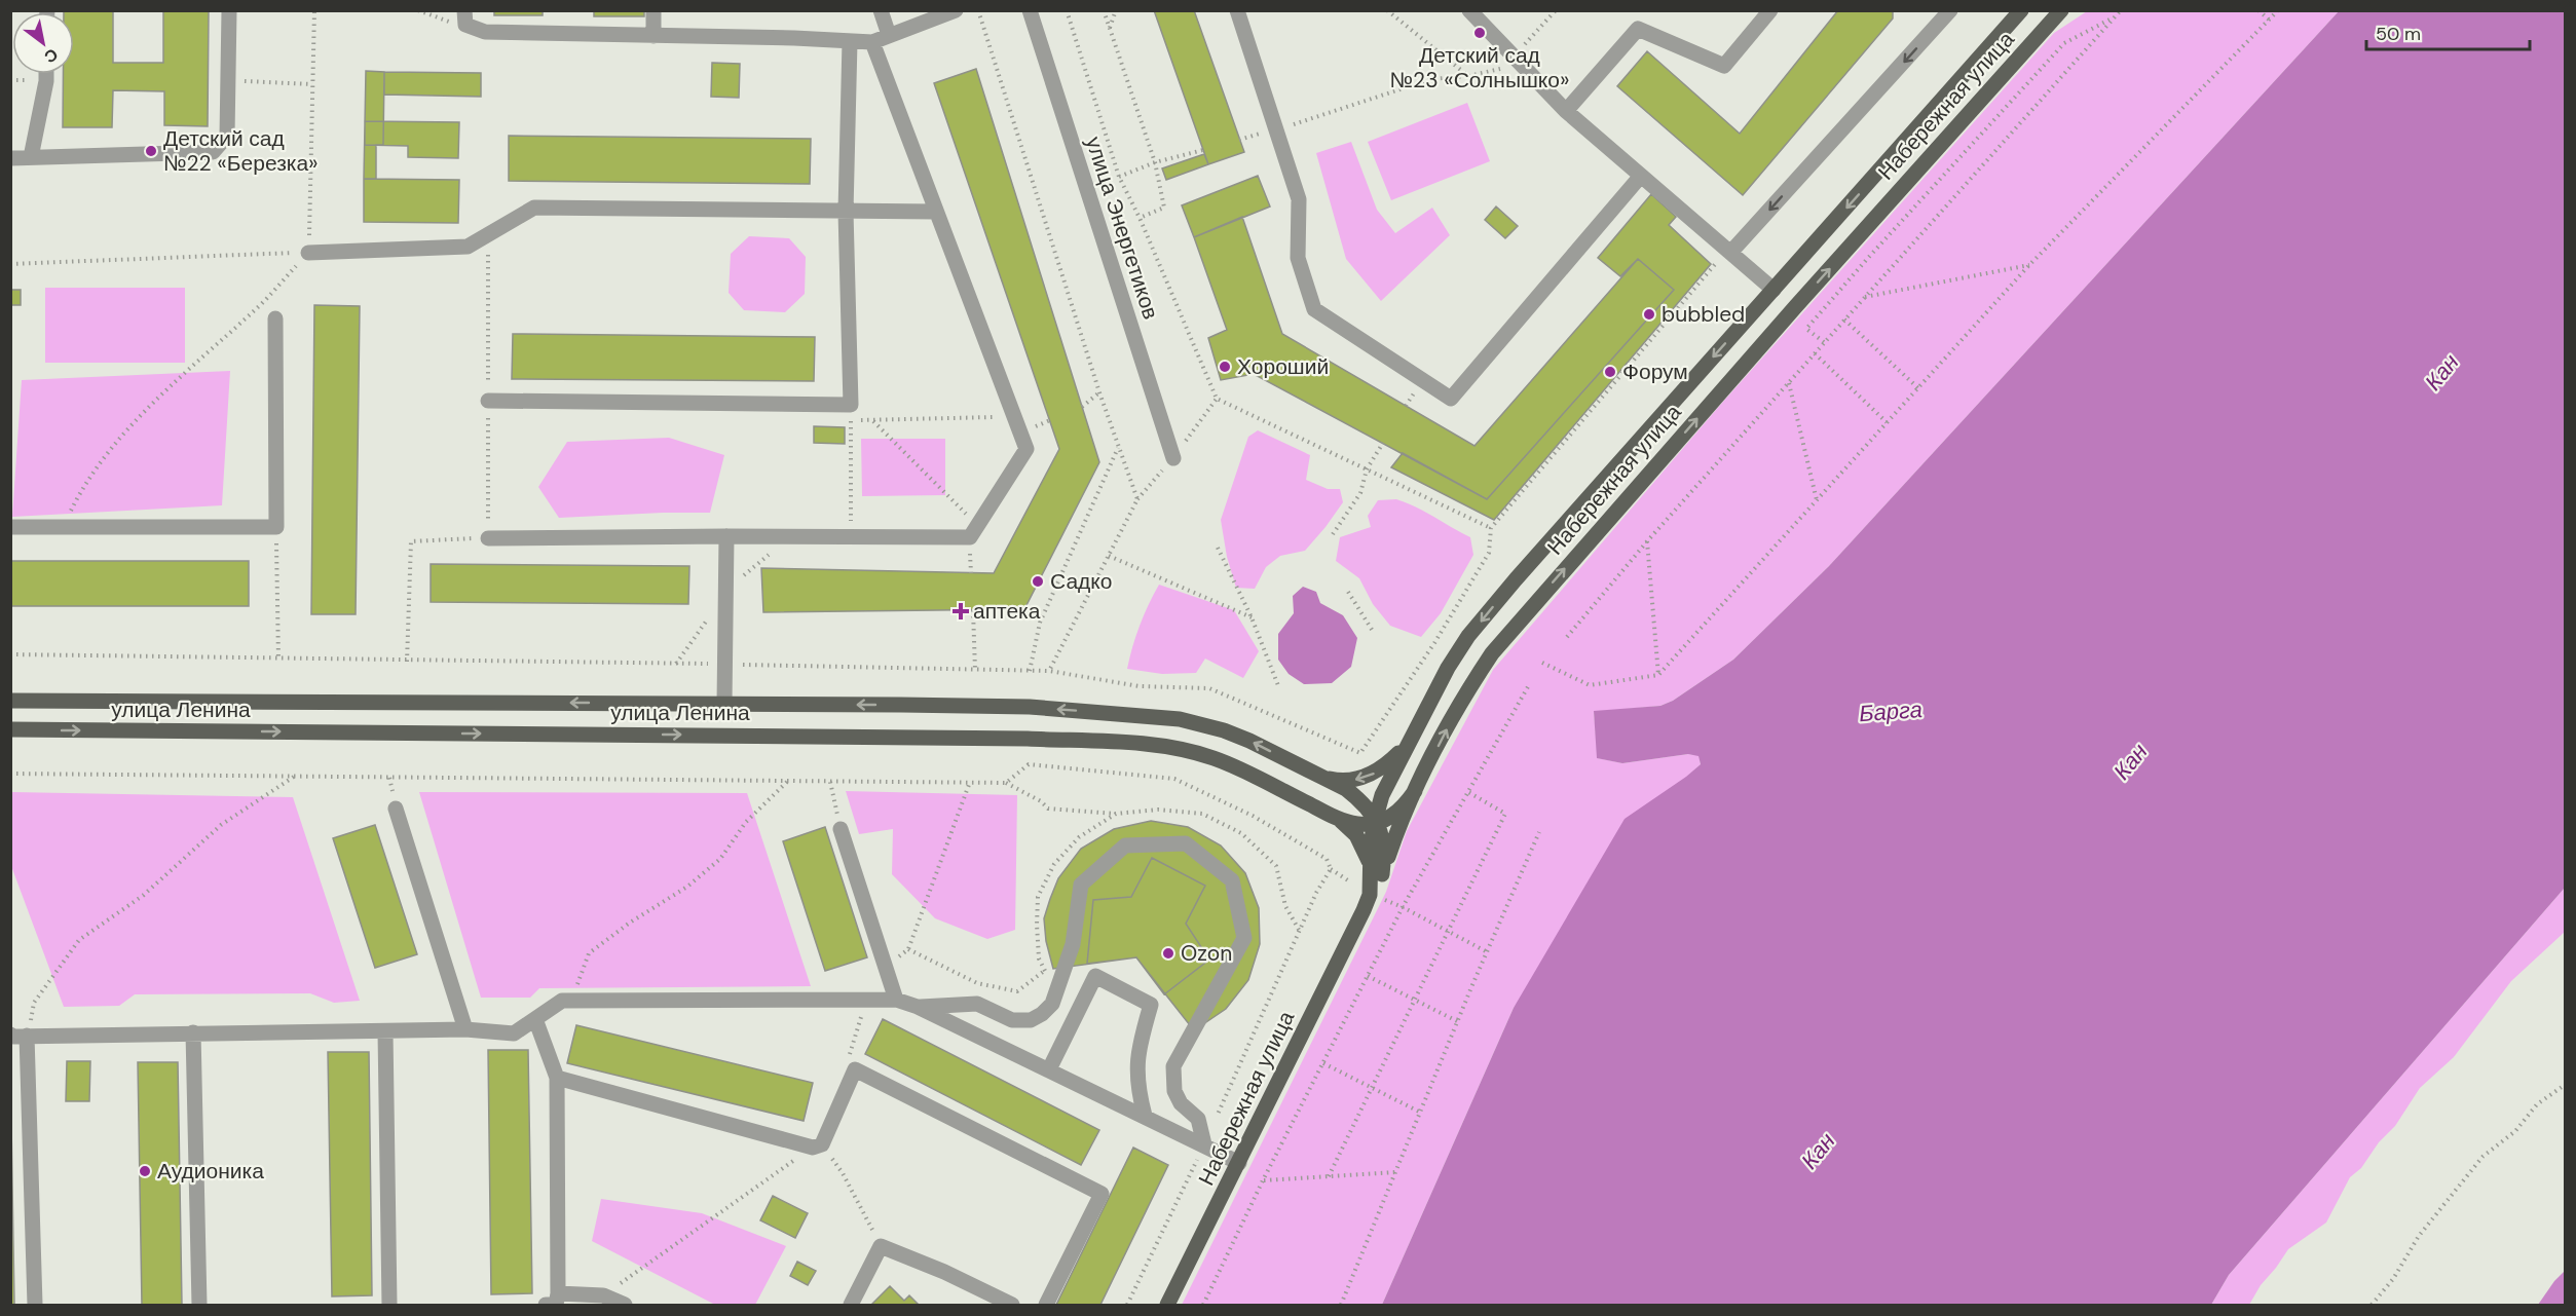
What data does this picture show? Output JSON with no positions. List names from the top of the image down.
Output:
{
  "streets": {
    "main road": ["Набережная улица", "улица Ленина"],
    "street": ["улица Энергетиков"]
  },
  "crossings": [
    ["Набережная улица", "улица Ленина"]
  ],
  "water": ["Кан", "Барга"],
  "places": {
    "other": [
      "Детский сад №23 «Солнышко»",
      "Детский сад №22 «Березка»",
      "bubbled",
      "Хороший",
      "Форум",
      "Садко",
      "Ozon",
      "Аудионика"
    ],
    "health": ["аптека"]
  },
  "scale_bar": "50 m",
  "north": "bottom right"
}
